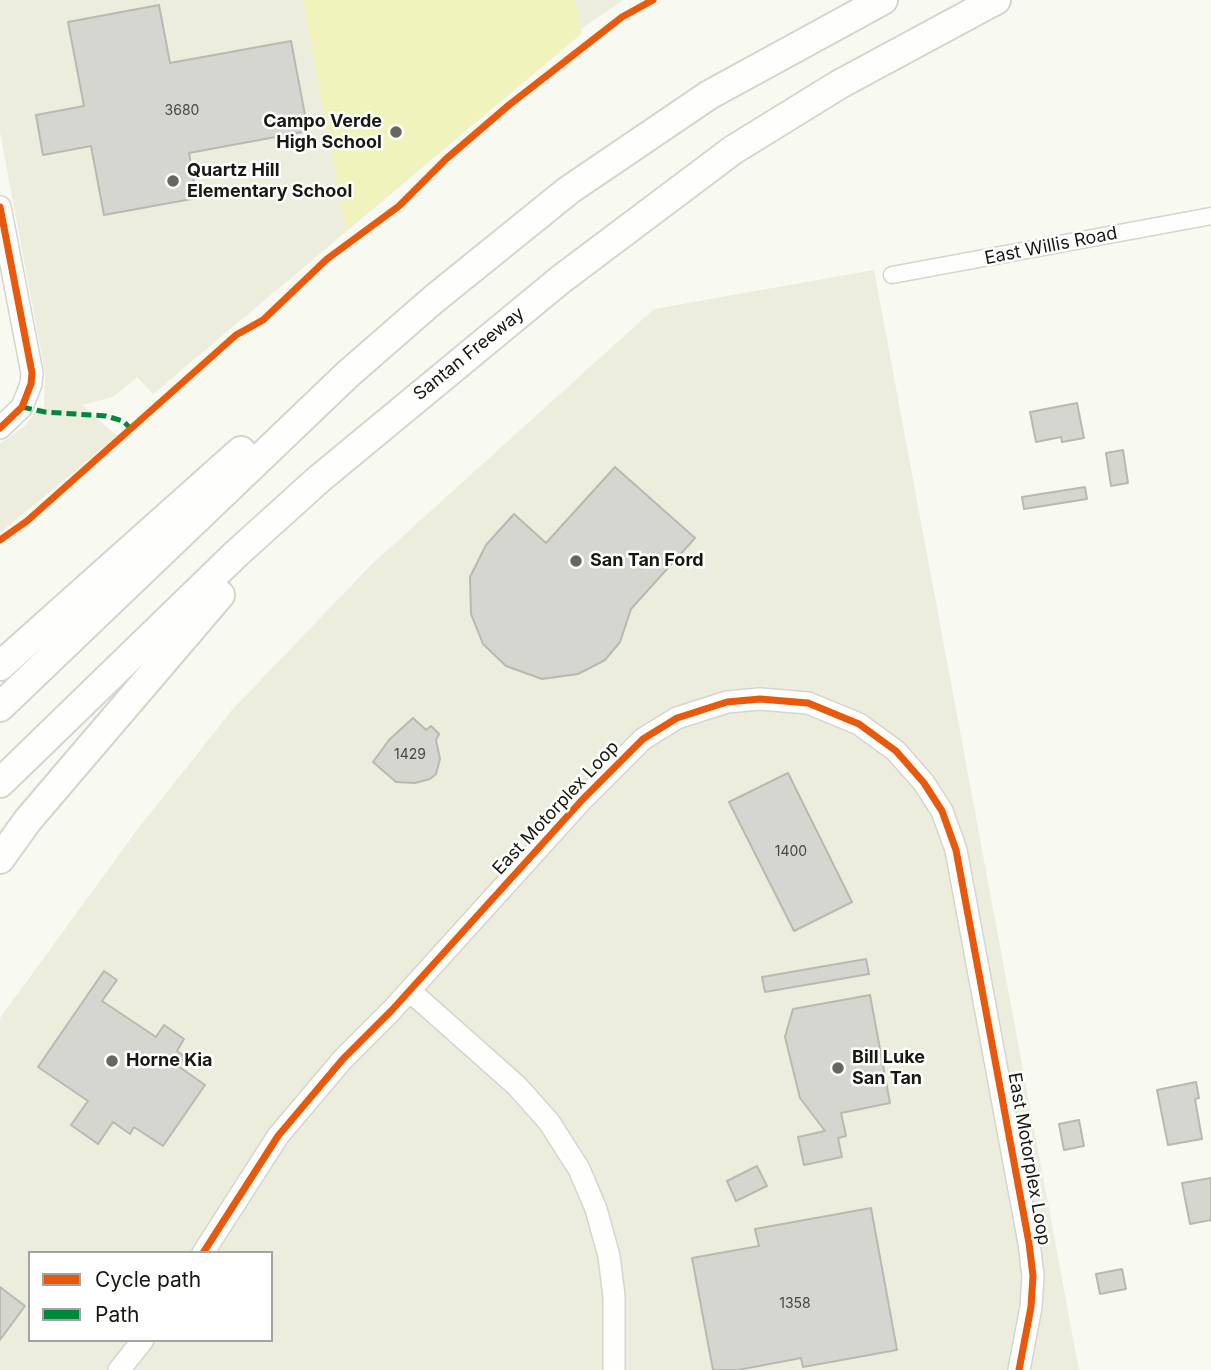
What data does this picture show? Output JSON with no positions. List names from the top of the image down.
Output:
{
  "streets": {
    "highway": ["Santan Freeway"],
    "street": ["East Willis Road", "East Motorplex Loop"]
  },
  "places": [
    "Campo Verde High School",
    "Quartz Hill Elementary School",
    "San Tan Ford",
    "Horne Kia",
    "Bill Luke San Tan"
  ],
  "house_numbers": [
    "3680",
    "1429",
    "1400",
    "1358"
  ],
  "legend": ["Cycle path", "Path"]
}
